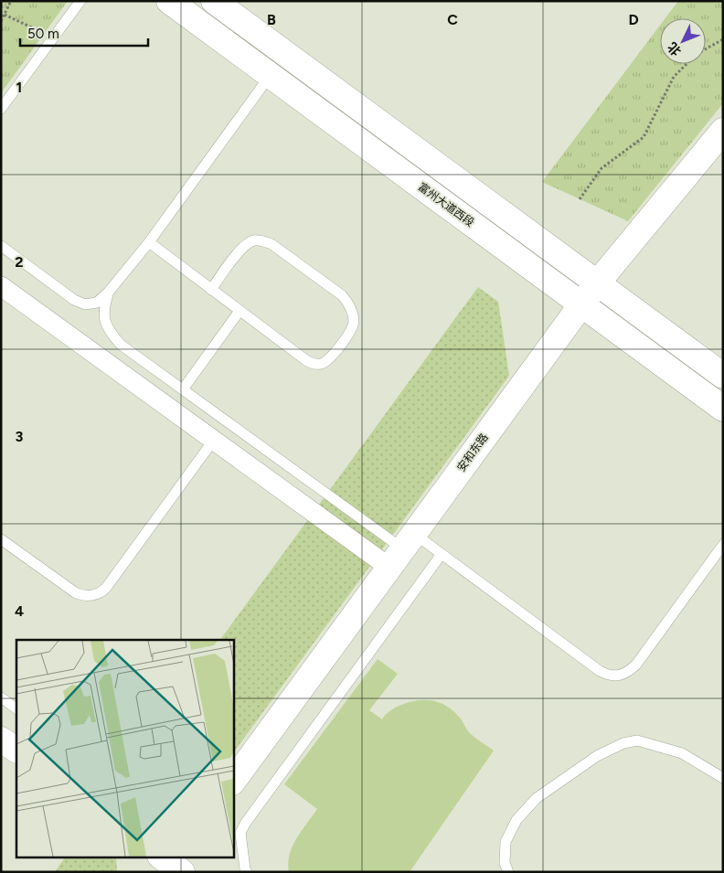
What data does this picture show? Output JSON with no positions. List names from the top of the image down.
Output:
{
  "streets": {
    "main road": ["富州大道西段", "安和东路"]
  },
  "crossings": [
    ["富州大道西段", "安和东路"]
  ],
  "scale_bar": "50 m",
  "north": "bottom left",
  "grid": {
    "columns": ["B", "C", "D"],
    "rows": [
      "1",
      "2",
      "3",
      "4"
    ]
  }
}
